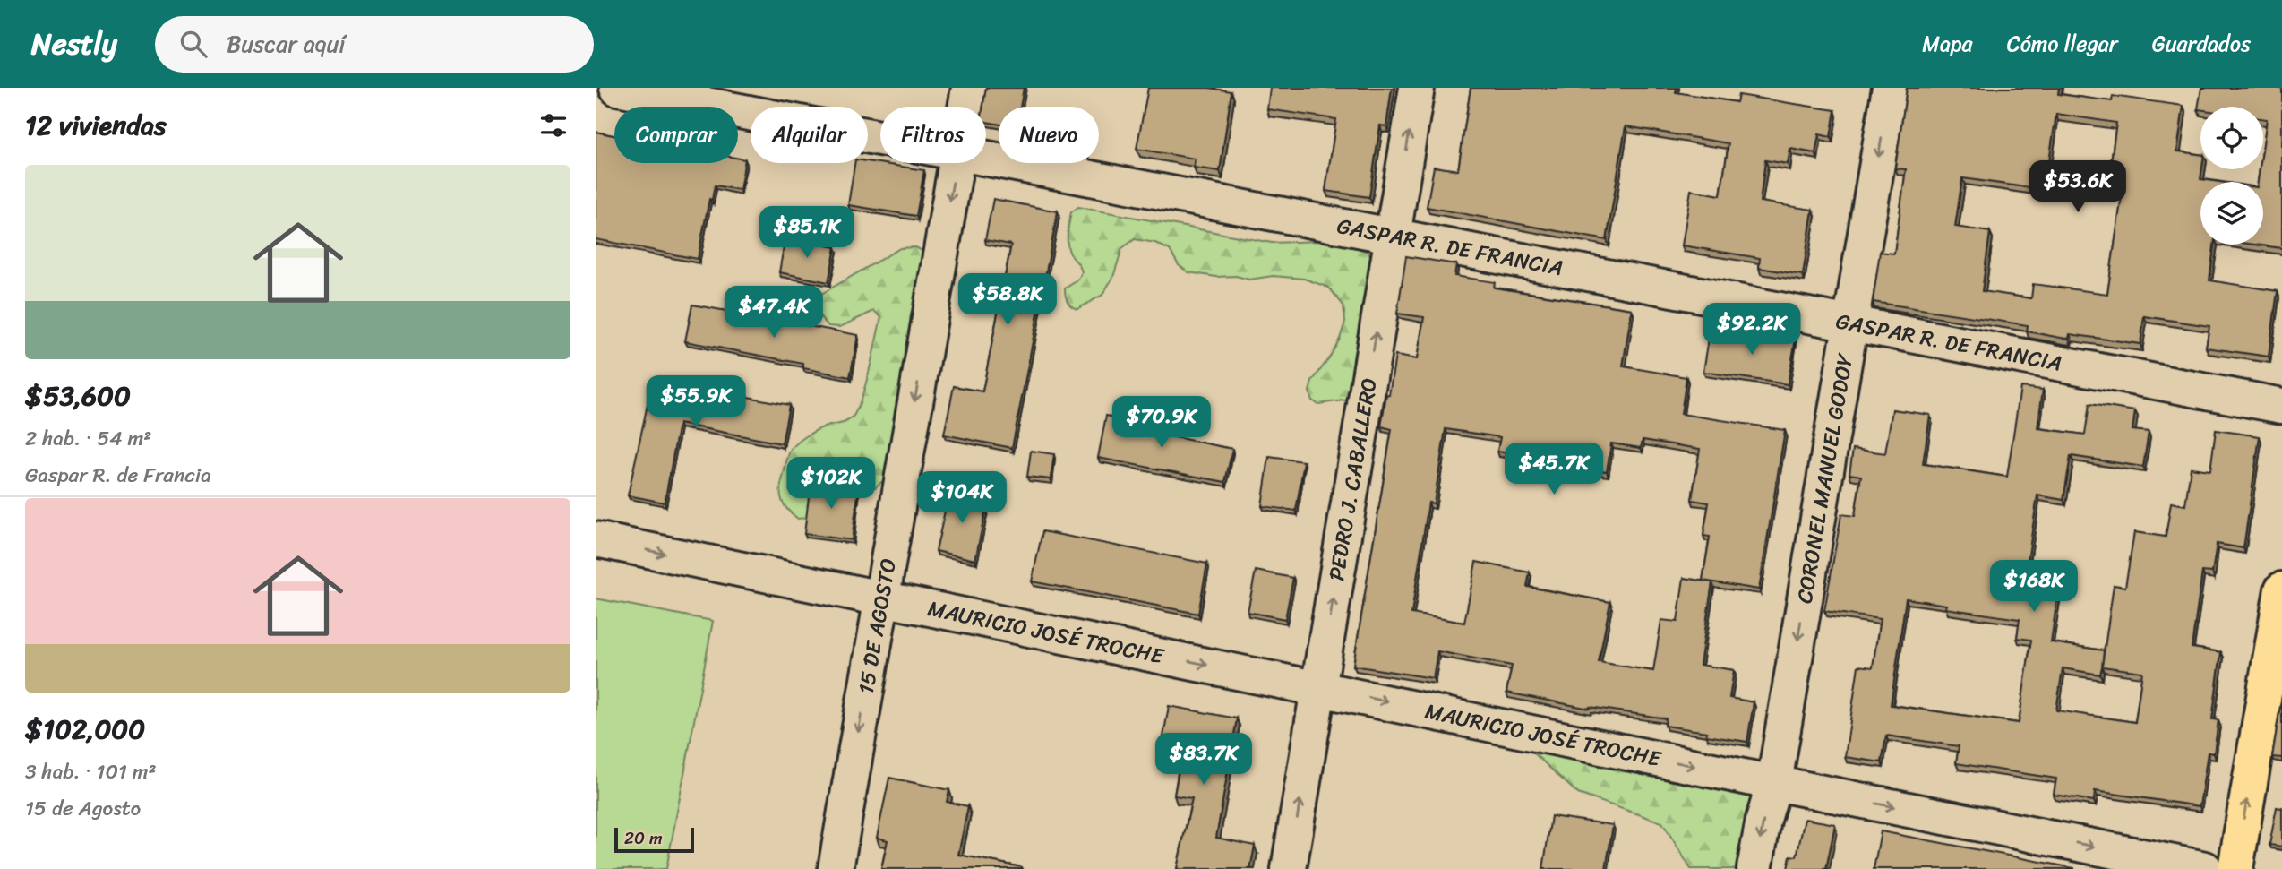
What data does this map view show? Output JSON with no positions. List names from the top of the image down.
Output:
{
  "streets": {
    "street": [
      "GASPAR R. DE FRANCIA",
      "PEDRO J. CABALLERO",
      "CORONEL MANUEL GODOY",
      "15 DE AGOSTO",
      "MAURICIO JOSÉ TROCHE"
    ]
  },
  "crossings": [
    ["GASPAR R. DE FRANCIA", "PEDRO J. CABALLERO"],
    ["GASPAR R. DE FRANCIA", "CORONEL MANUEL GODOY"],
    ["PEDRO J. CABALLERO", "MAURICIO JOSÉ TROCHE"],
    ["CORONEL MANUEL GODOY", "MAURICIO JOSÉ TROCHE"],
    ["15 DE AGOSTO", "MAURICIO JOSÉ TROCHE"]
  ],
  "one_way": [
    "PEDRO J. CABALLERO",
    "CORONEL MANUEL GODOY",
    "15 DE AGOSTO",
    "MAURICIO JOSÉ TROCHE"
  ],
  "scale_bar": "20 m",
  "page": {
    "header": "Nestly",
    "search": "Buscar aquí",
    "nav": ["Mapa", "Cómo llegar", "Guardados"],
    "heading": "12 viviendas",
    "chip": [
      "Comprar",
      "Alquilar",
      "Filtros",
      "Nuevo"
    ],
    "price": [
      "$53.6K",
      "$85.1K",
      "$58.8K",
      "$47.4K",
      "$92.2K",
      "$55.9K",
      "$70.9K",
      "$45.7K",
      "$102K",
      "$104K",
      "$168K",
      "$83.7K"
    ],
    "list": [
      {
        "name": "$53,600",
        "note": "2 hab. · 54 m² · Gaspar R. de Francia"
      },
      {
        "name": "$102,000",
        "note": "3 hab. · 101 m² · 15 de Agosto"
      }
    ],
    "scale": "20 m"
  }
}
